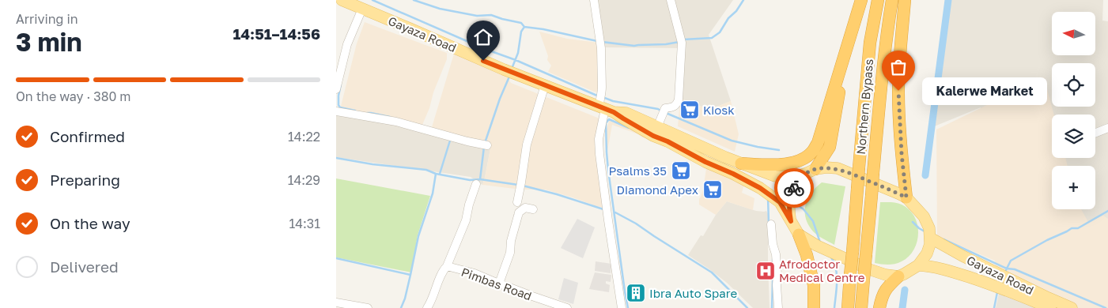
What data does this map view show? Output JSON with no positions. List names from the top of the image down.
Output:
{
  "streets": {
    "highway": ["Northern Bypass"],
    "main road": ["Gayaza Road"],
    "street": ["Pimbas Road"]
  },
  "places": {
    "other": ["Kalerwe Market"],
    "supermarket": ["Kiosk", "Psalms 35", "Diamond Apex"],
    "hospital": ["Afrodoctor Medical Centre"],
    "building": ["Ibra Auto Spare"]
  },
  "north": "left",
  "page": {
    "heading": ["3 min", "Arriving in", "14:51–14:56"],
    "map_buttons": "+",
    "bar": "On the way · 380 m",
    "bubble": "Kalerwe Market",
    "list": [
      ["Confirmed", "14:22"],
      ["Preparing", "14:29"],
      ["On the way", "14:31"],
      "Delivered"
    ]
  }
}
